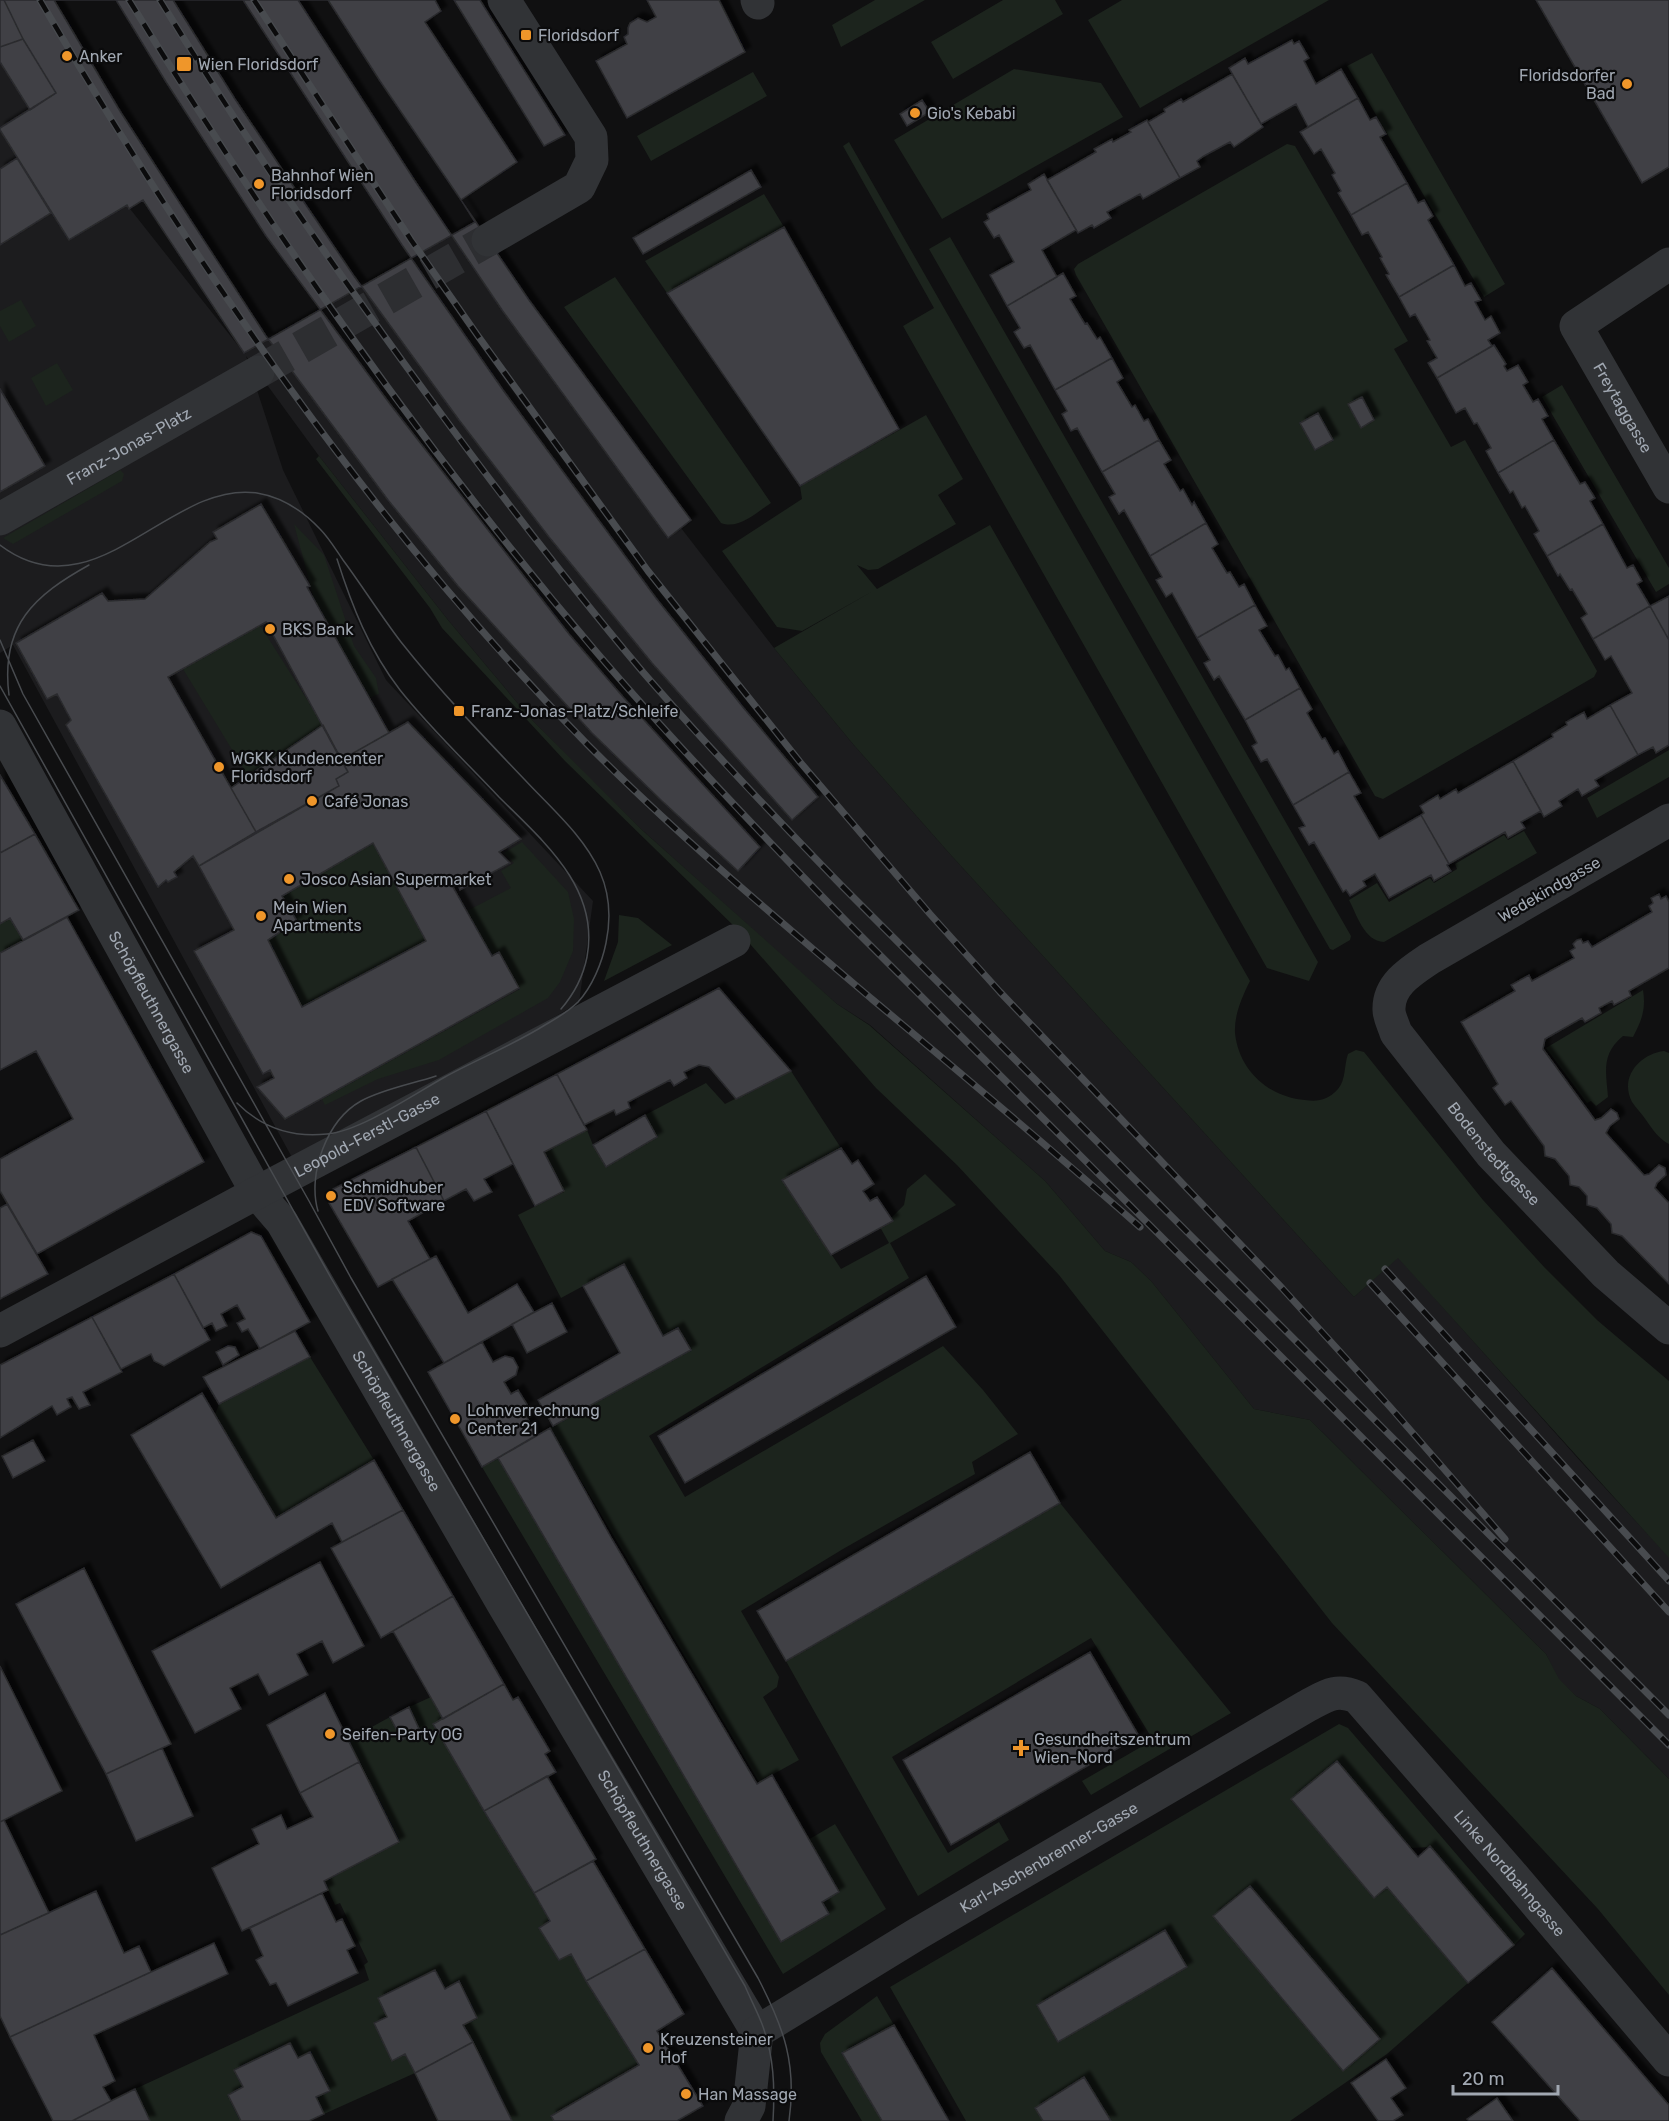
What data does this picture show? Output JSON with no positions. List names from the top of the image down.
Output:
{
  "streets": {
    "street": [
      "Freytaggasse",
      "Franz-Jonas-Platz",
      "Wedekindgasse",
      "Schöpfleuthnergasse",
      "Leopold-Ferstl-Gasse",
      "Bodenstedtgasse",
      "Karl-Aschenbrenner-Gasse",
      "Linke Nordbahngasse"
    ]
  },
  "crossings": [
    ["Wedekindgasse", "Bodenstedtgasse"],
    ["Schöpfleuthnergasse", "Leopold-Ferstl-Gasse"],
    ["Schöpfleuthnergasse", "Karl-Aschenbrenner-Gasse"],
    ["Karl-Aschenbrenner-Gasse", "Linke Nordbahngasse"]
  ],
  "places": {
    "transit": ["Floridsdorf", "Wien Floridsdorf", "Franz-Jonas-Platz/Schleife"],
    "other": [
      "Anker",
      "Floridsdorfer Bad",
      "Gio's Kebabi",
      "Bahnhof Wien Floridsdorf",
      "BKS Bank",
      "WGKK Kundencenter Floridsdorf",
      "Café Jonas",
      "Josco Asian Supermarket",
      "Mein Wien Apartments",
      "Schmidhuber EDV Software",
      "Lohnverrechnung Center 21",
      "Seifen-Party OG",
      "Kreuzensteiner Hof",
      "Han Massage"
    ],
    "health": ["Gesundheitszentrum Wien-Nord"]
  },
  "scale_bar": "20 m"
}
